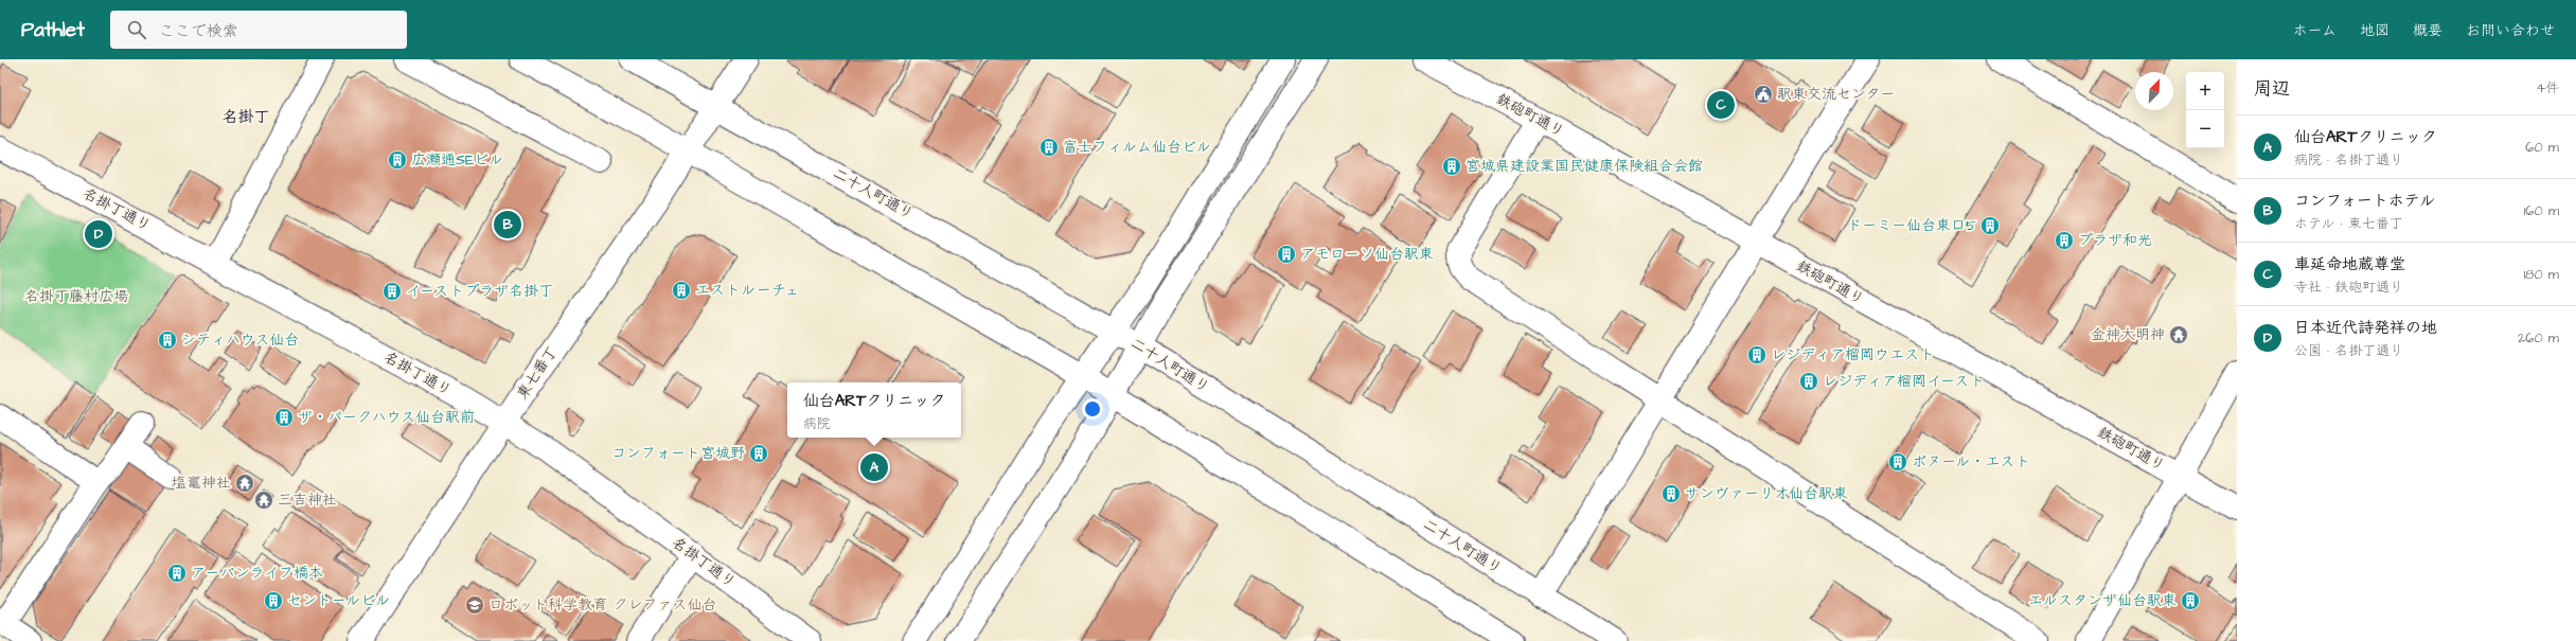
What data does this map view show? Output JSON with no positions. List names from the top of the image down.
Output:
{
  "streets": {
    "street": [
      "鉄砲町通り",
      "二十人町通り",
      "名掛丁通り",
      "東七番丁"
    ]
  },
  "crossings": [
    ["二十人町通り", "東七番丁"],
    ["名掛丁通り", "東七番丁"]
  ],
  "districts": ["名掛丁"],
  "parks": ["名掛丁藤村広場"],
  "places": {
    "public building": ["駅東交流センター"],
    "building": [
      "富士フィルム仙台ビル",
      "広瀬通SEビル",
      "宮城県建設業国民健康保険組合会館",
      "ドーミー仙台東口5",
      "プラザ和光",
      "アモローソ仙台駅東",
      "エストルーチェ",
      "イーストプラザ名掛丁",
      "シティハウス仙台",
      "レジディア榴岡ウエスト",
      "レジディア榴岡イースト",
      "ザ・パークハウス仙台駅前",
      "コンフォート宮城野",
      "ボヌール・エスト",
      "サンヴァーリオ仙台駅東",
      "アーバンライフ橋本",
      "セントールビル",
      "エルスタンザ仙台駅東"
    ],
    "temple": ["金神大明神", "塩竃神社", "三吉神社"],
    "school or university": ["ロボット科学教育 クレファス仙台"]
  },
  "north": "top right",
  "page": {
    "header": "Pathlet",
    "search": "ここで検索",
    "nav": [
      "ホーム",
      "地図",
      "概要",
      "お問い合わせ"
    ],
    "heading": ["周辺", "4件"],
    "map_buttons": ["+", "−"],
    "pins": [
      "C",
      "B",
      "D",
      "A"
    ],
    "list": [
      {
        "mark": "A",
        "name": "仙台ARTクリニック",
        "note": "病院 · 名掛丁通り",
        "value": "60 m"
      },
      {
        "mark": "B",
        "name": "コンフォートホテル",
        "note": "ホテル · 東七番丁",
        "value": "160 m"
      },
      {
        "mark": "C",
        "name": "車延命地蔵尊堂",
        "note": "寺社 · 鉄砲町通り",
        "value": "180 m"
      },
      {
        "mark": "D",
        "name": "日本近代詩発祥の地",
        "note": "公園 · 名掛丁通り",
        "value": "260 m"
      }
    ],
    "popup": ["仙台ARTクリニック", "病院"]
  }
}
